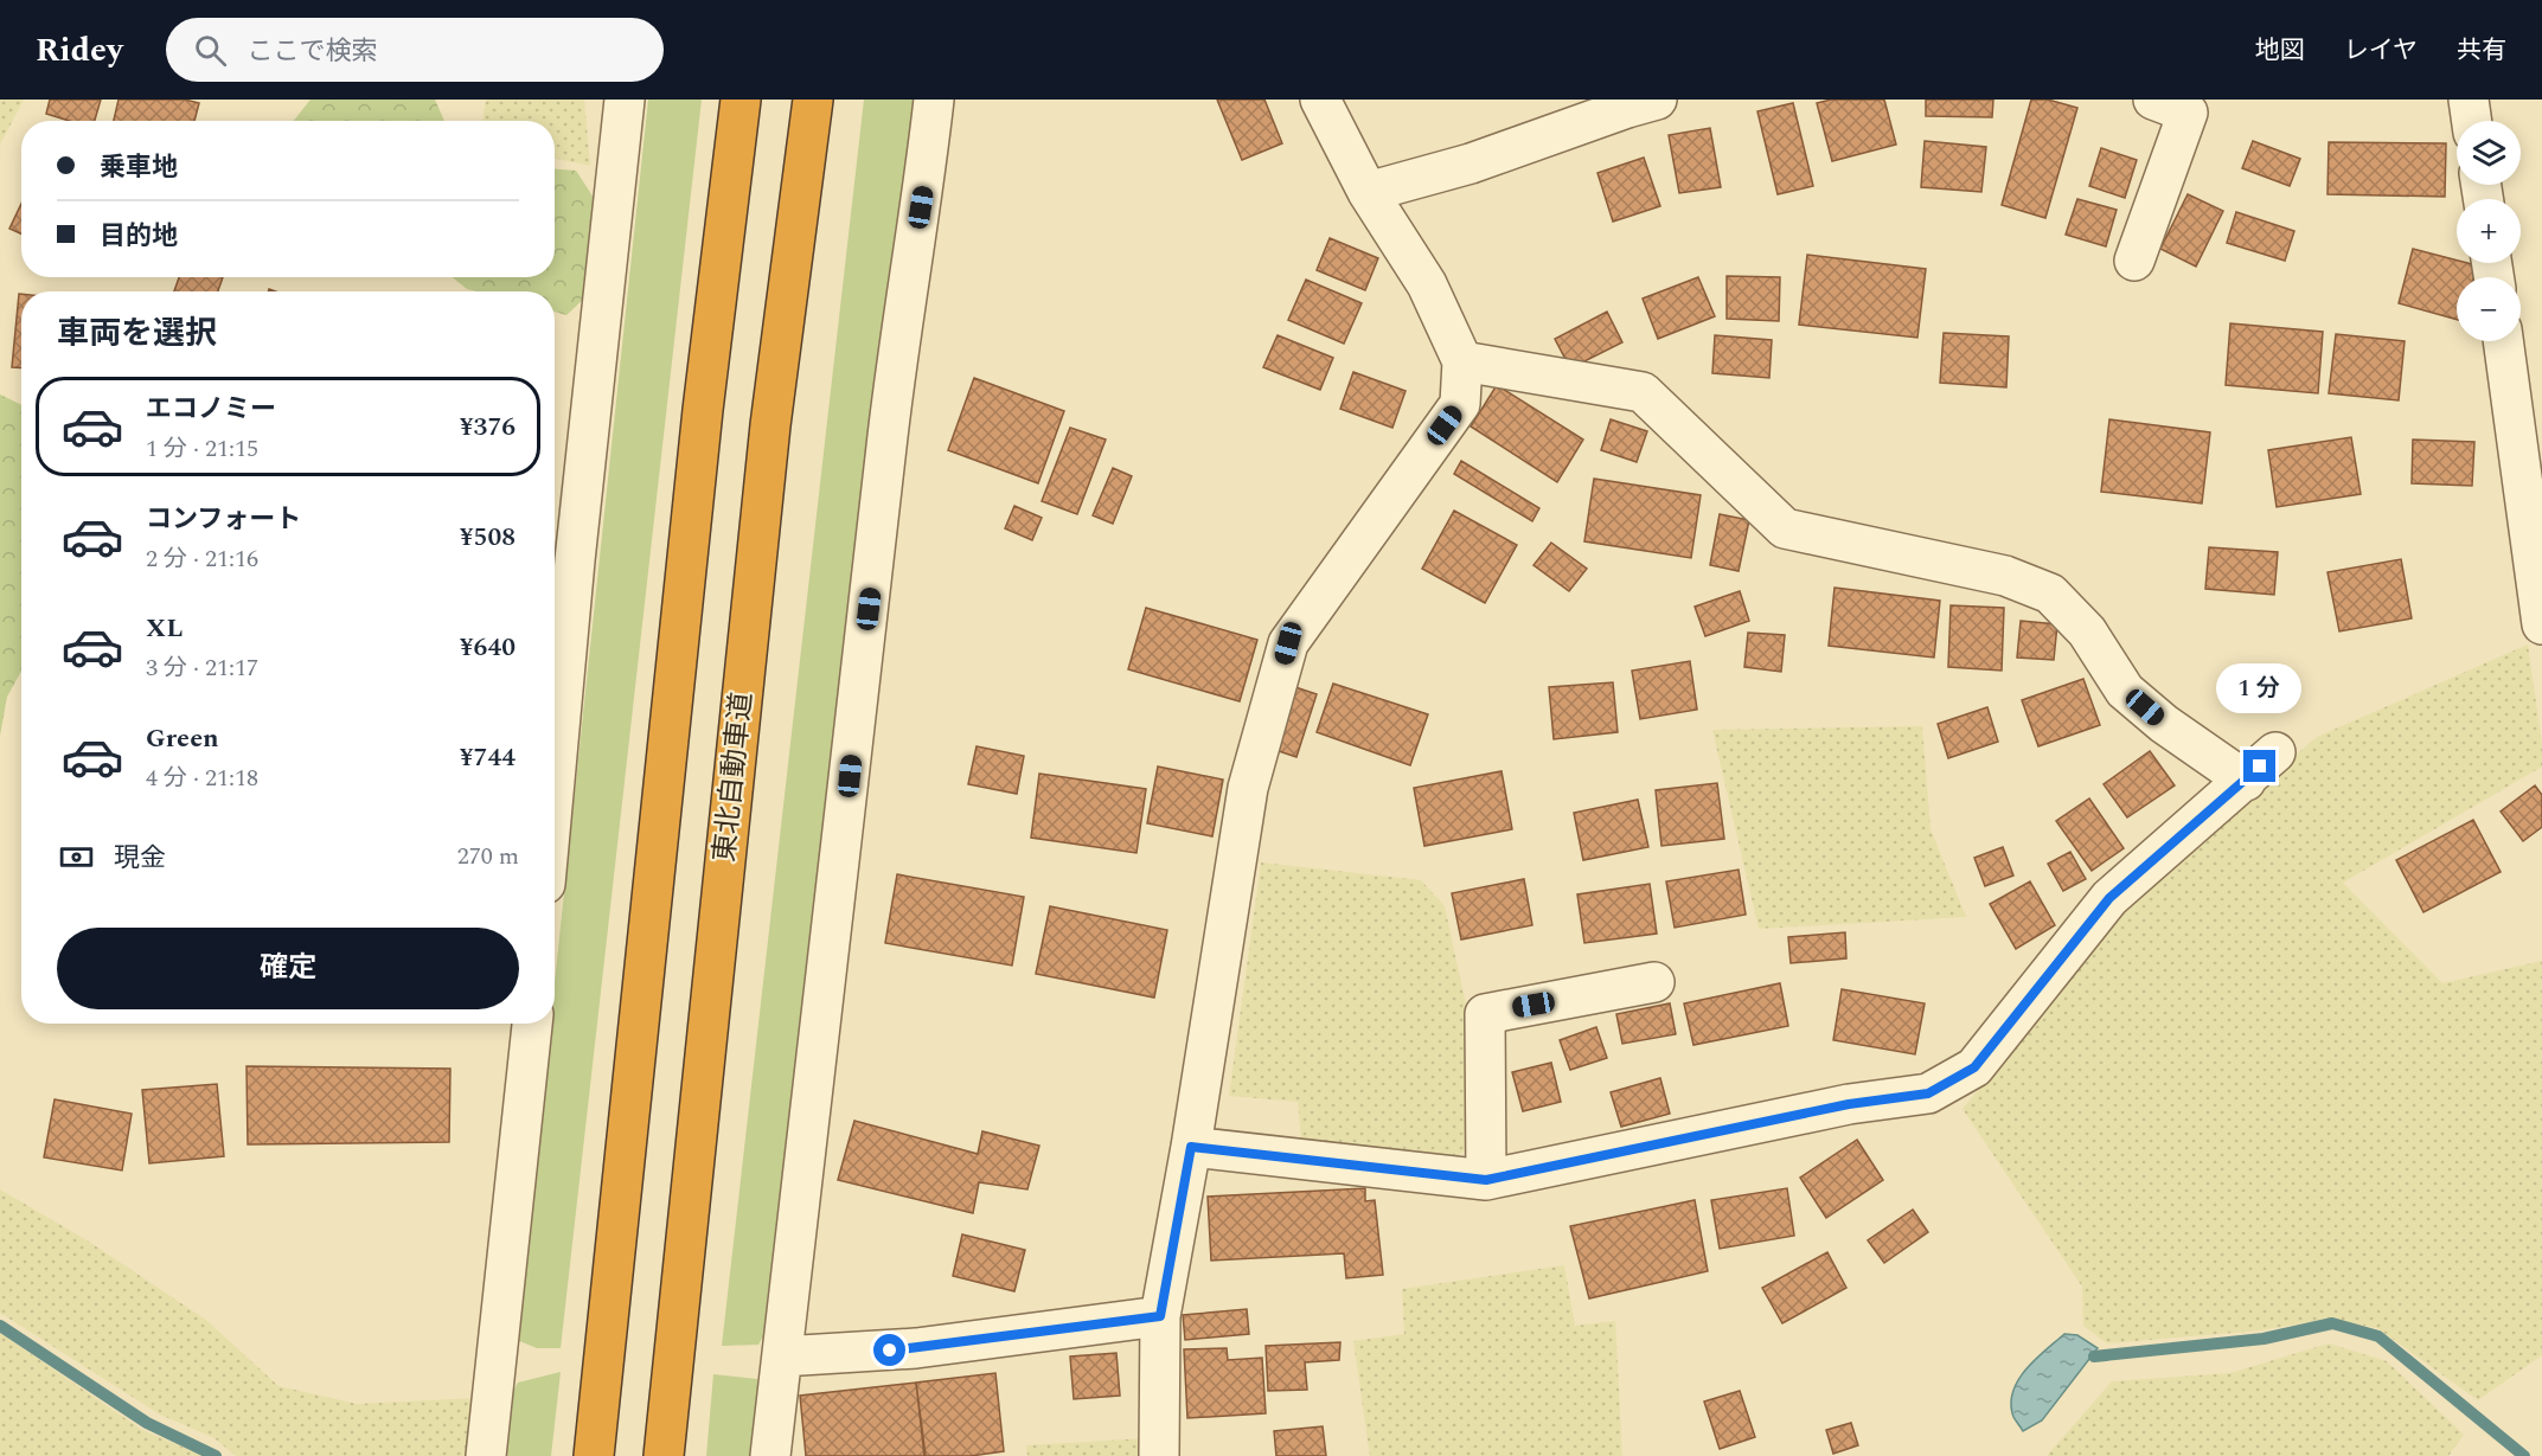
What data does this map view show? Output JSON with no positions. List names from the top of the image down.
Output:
{
  "streets": {
    "highway": ["東北自動車道"]
  },
  "page": {
    "header": "Ridey",
    "search": "ここで検索",
    "nav": ["地図", "レイヤ", "共有"],
    "map_buttons": ["+", "−"],
    "banner": ["乗車地", "目的地"],
    "heading": "車両を選択",
    "list": [
      {
        "name": "エコノミー",
        "note": "1 分 · 21:15",
        "value": "¥376"
      },
      {
        "name": "コンフォート",
        "note": "2 分 · 21:16",
        "value": "¥508"
      },
      {
        "name": "XL",
        "note": "3 分 · 21:17",
        "value": "¥640"
      },
      {
        "name": "Green",
        "note": "4 分 · 21:18",
        "value": "¥744"
      }
    ],
    "bubble": "1 分",
    "pay": ["現金", "270 m"],
    "buttons": "確定"
  }
}
